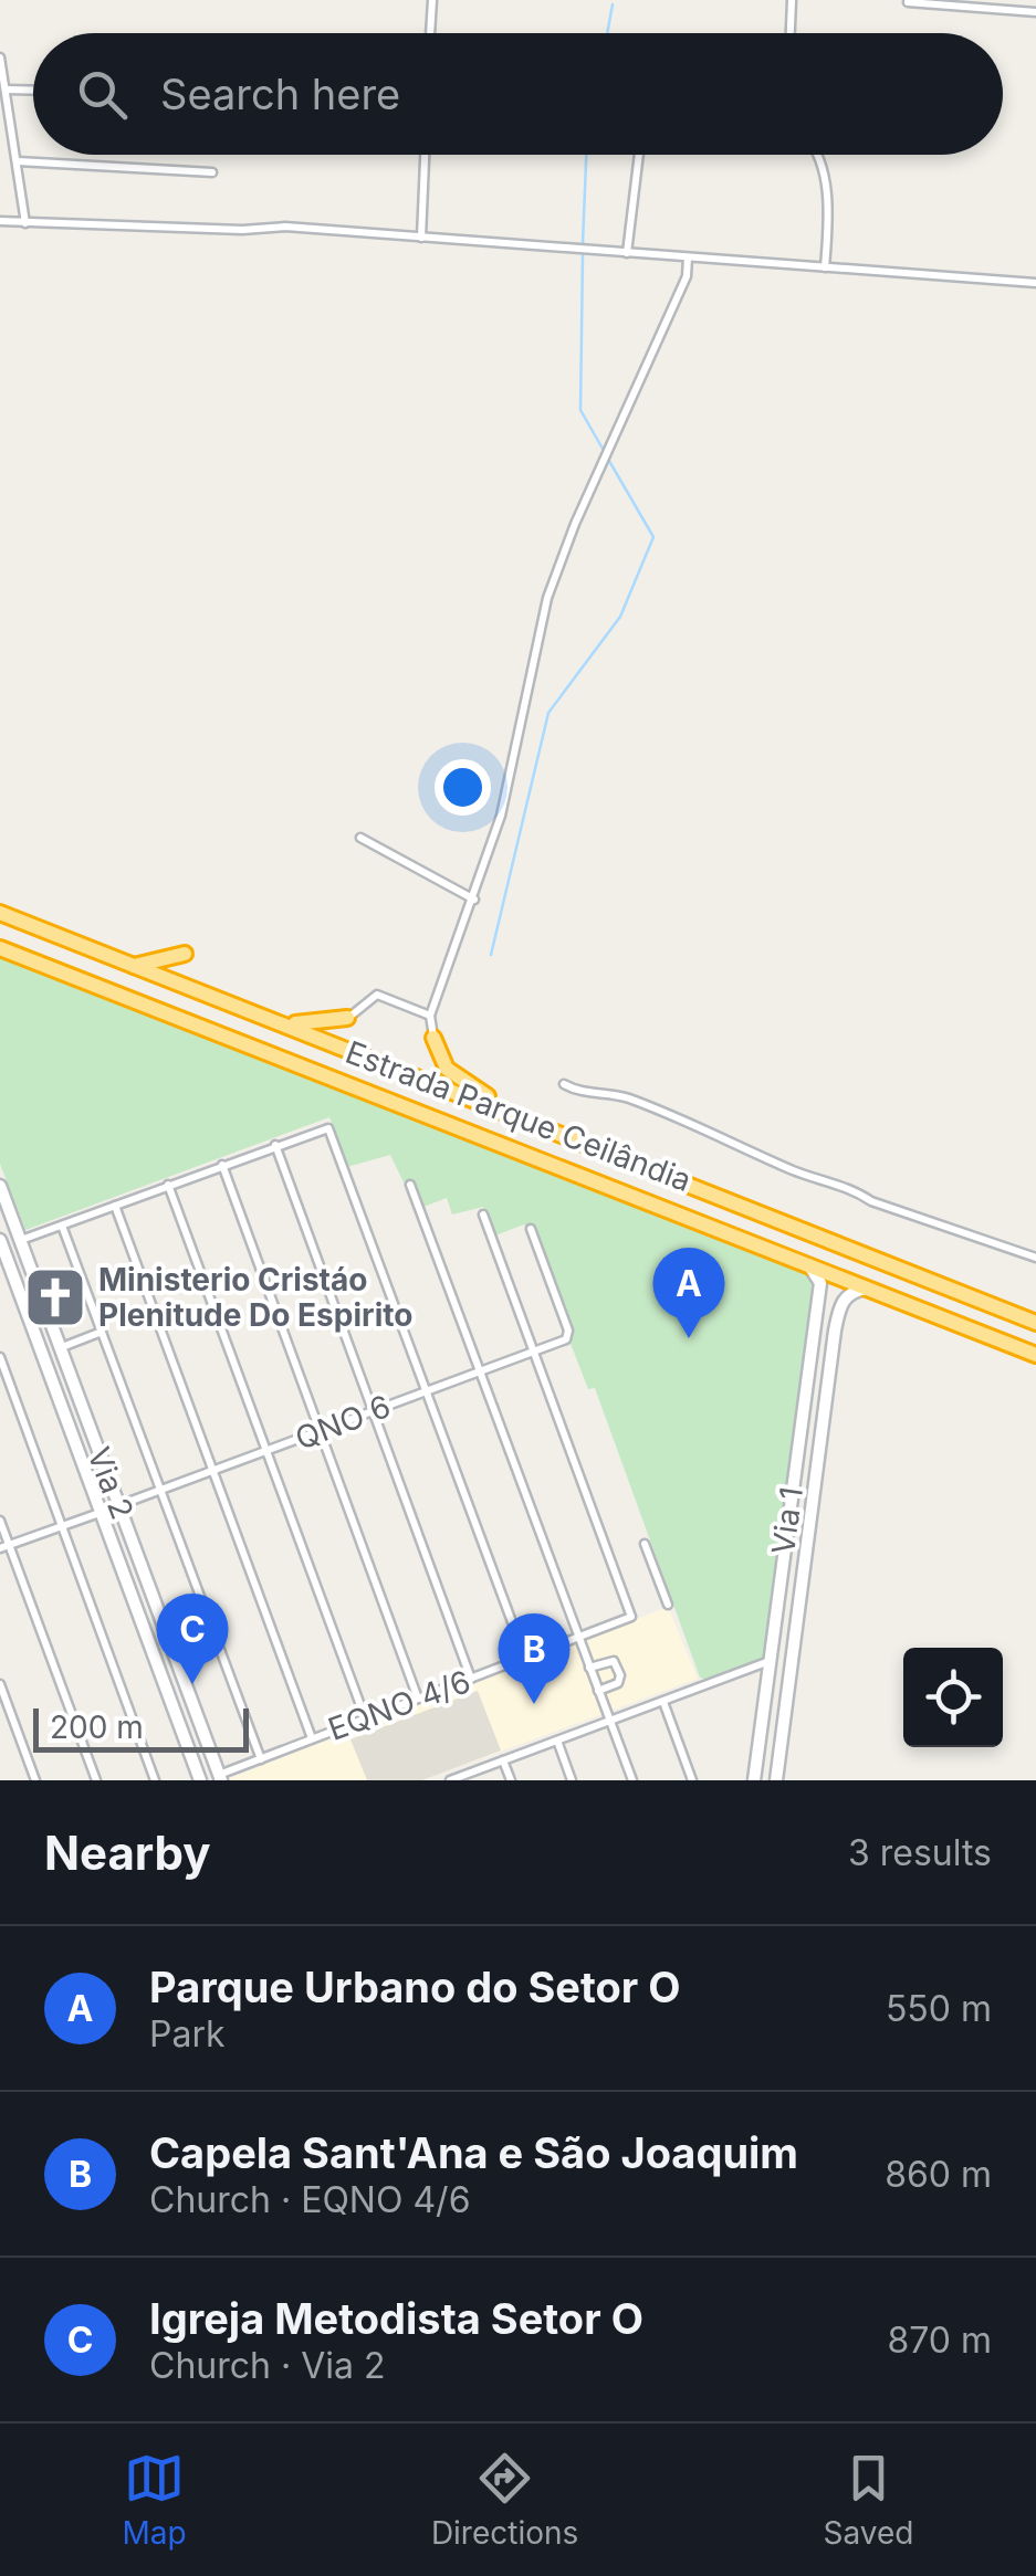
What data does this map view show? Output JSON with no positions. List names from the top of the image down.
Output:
{
  "streets": {
    "highway": ["Estrada Parque Ceilândia"],
    "main road": ["Via 2", "Via 1"],
    "street": ["QNO 6", "EQNO 4/6"]
  },
  "crossings": [
    ["Estrada Parque Ceilândia", "Via 1"],
    ["QNO 6", "Via 2"],
    ["QNO 6", "EQNO 4/6"],
    ["Via 2", "EQNO 4/6"]
  ],
  "places": {
    "church": ["Ministerio Cristáo Plenitude Do Espirito"]
  },
  "scale_bar": "200 m",
  "page": {
    "search": "Search here",
    "pins": ["A", "C", "B"],
    "scale": "200 m",
    "heading": ["Nearby", "3 results"],
    "list": [
      {
        "mark": "A",
        "name": "Parque Urbano do Setor O",
        "note": "Park",
        "value": "550 m"
      },
      {
        "mark": "B",
        "name": "Capela Sant'Ana e São Joaquim",
        "note": "Church · EQNO 4/6",
        "value": "860 m"
      },
      {
        "mark": "C",
        "name": "Igreja Metodista Setor O",
        "note": "Church · Via 2",
        "value": "870 m"
      }
    ],
    "nav": ["Map", "Directions", "Saved"]
  }
}
